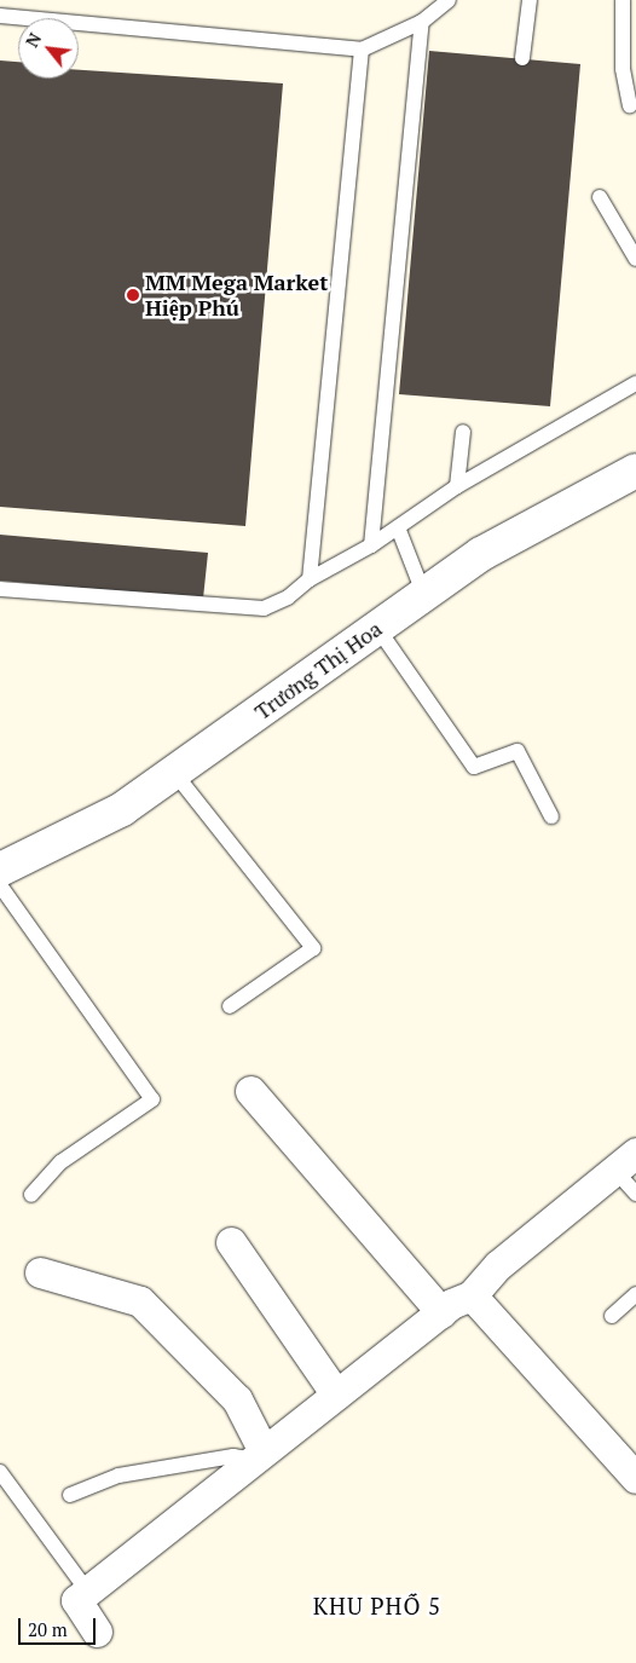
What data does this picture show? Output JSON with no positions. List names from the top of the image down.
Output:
{
  "streets": {
    "street": ["Trương Thị Hoa"]
  },
  "districts": ["KHU PHỐ 5"],
  "places": ["MM Mega Market Hiệp Phú"],
  "scale_bar": "20 m",
  "north": "top left"
}
